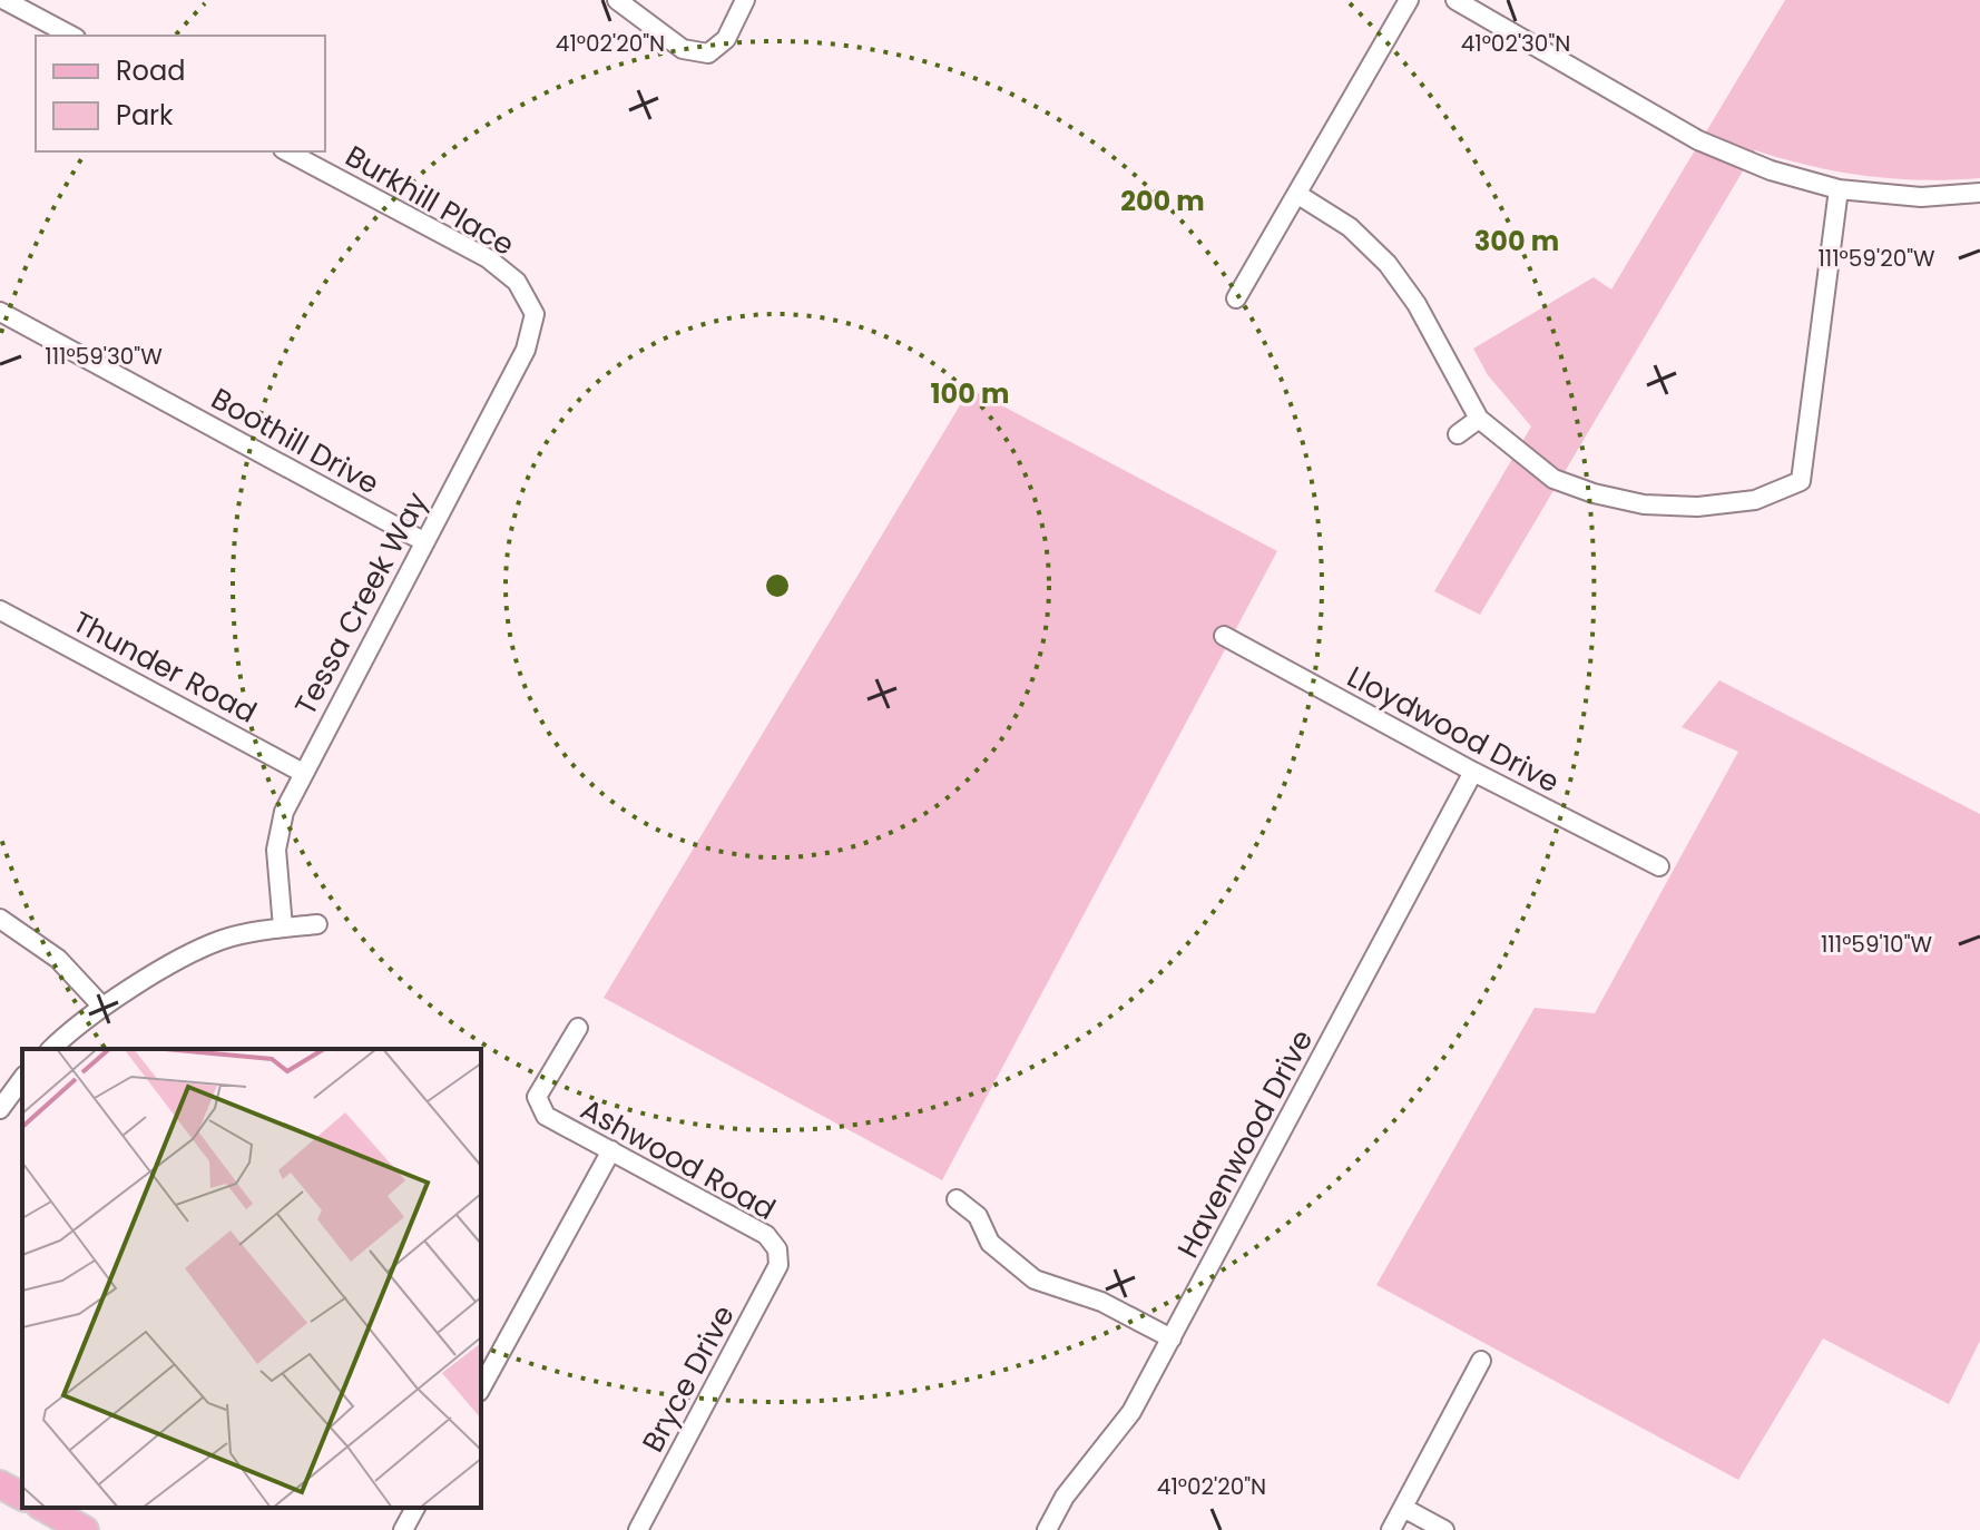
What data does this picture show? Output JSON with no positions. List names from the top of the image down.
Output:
{
  "streets": {
    "street": [
      "Burkhill Place",
      "Boothill Drive",
      "Tessa Creek Way",
      "Thunder Road",
      "Lloydwood Drive",
      "Havenwood Drive",
      "Ashwood Road",
      "Bryce Drive"
    ]
  },
  "crossings": [
    ["Burkhill Place", "Tessa Creek Way"],
    ["Boothill Drive", "Tessa Creek Way"],
    ["Tessa Creek Way", "Thunder Road"],
    ["Lloydwood Drive", "Havenwood Drive"],
    ["Ashwood Road", "Bryce Drive"]
  ],
  "legend": ["Road", "Park"],
  "coordinates": [
    "41°02'20\"N",
    "41°02'30\"N",
    "111°59'20\"W",
    "111°59'30\"W",
    "111°59'10\"W"
  ],
  "rings": ["200 m", "300 m", "100 m"]
}
